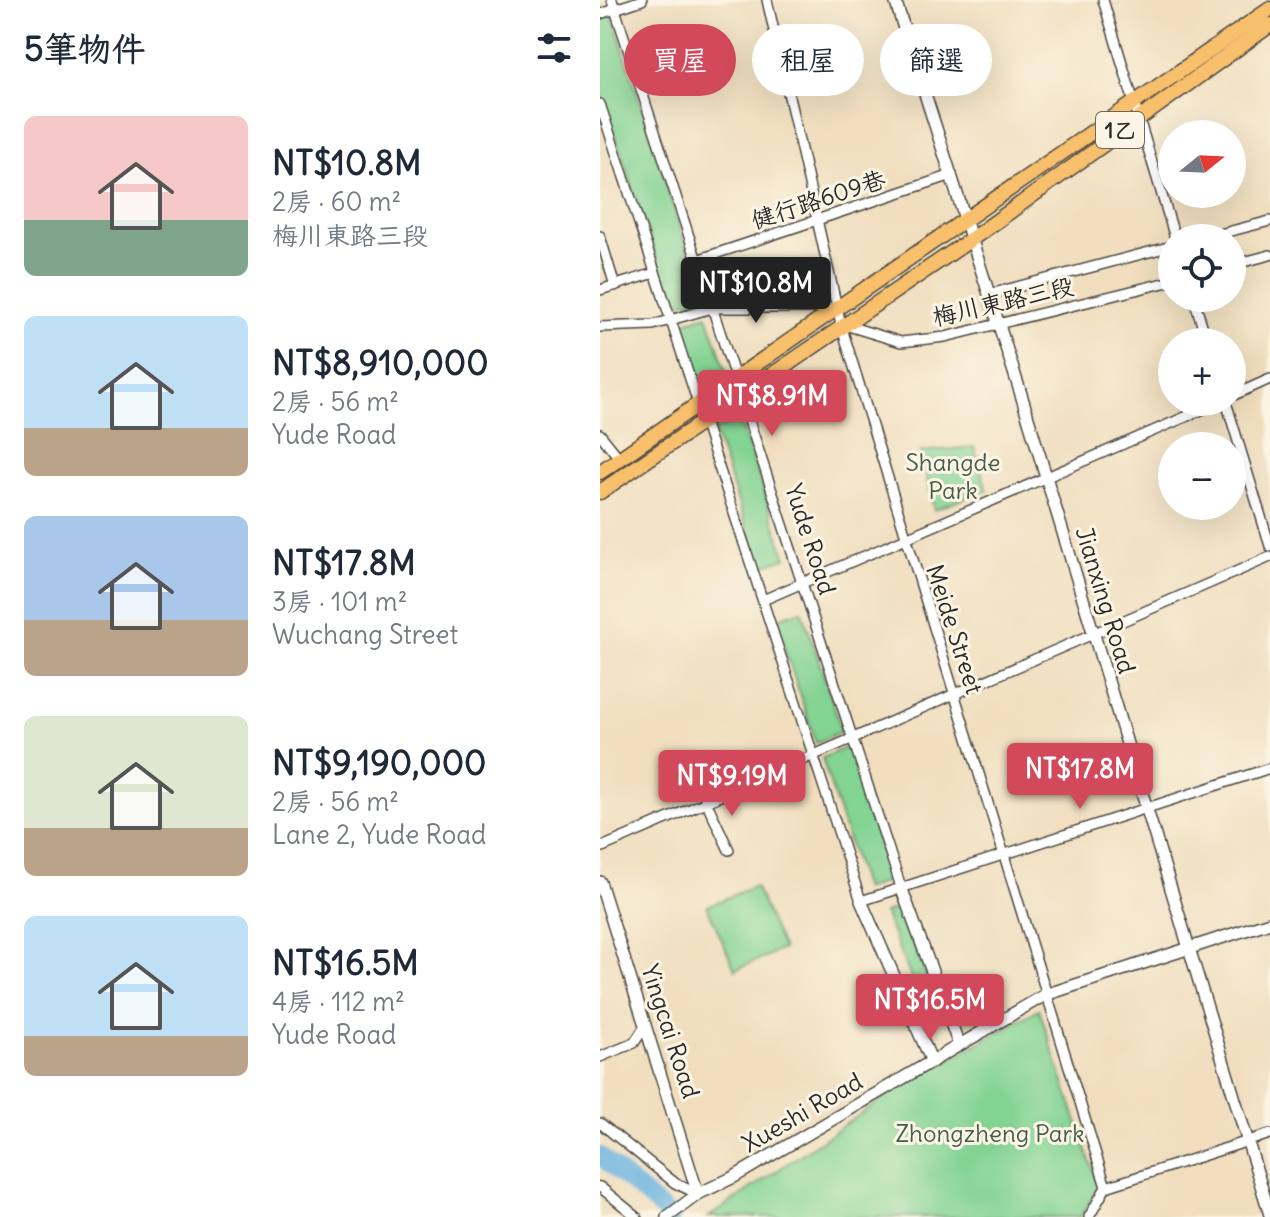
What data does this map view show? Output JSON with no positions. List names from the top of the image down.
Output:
{
  "streets": {
    "main road": ["1乙"],
    "street": [
      "健行路609巷",
      "梅川東路三段",
      "Yude Road",
      "Jianxing Road",
      "Meide Street",
      "Yingcai Road",
      "Xueshi Road"
    ]
  },
  "crossings": [
    ["1乙", "梅川東路三段"],
    ["1乙", "Yude Road"],
    ["1乙", "Jianxing Road"],
    ["1乙", "Meide Street"],
    ["健行路609巷", "Yude Road"],
    ["健行路609巷", "Jianxing Road"],
    ["梅川東路三段", "Jianxing Road"],
    ["梅川東路三段", "Meide Street"],
    ["Yude Road", "Xueshi Road"],
    ["Jianxing Road", "Xueshi Road"],
    ["Meide Street", "Xueshi Road"],
    ["Yingcai Road", "Xueshi Road"]
  ],
  "parks": ["Shangde Park", "Zhongzheng Park"],
  "north": "right",
  "page": {
    "heading": "5筆物件",
    "chip": ["買屋", "租屋", "篩選"],
    "list": [
      {
        "name": "NT$10.8M",
        "note": "2房 · 60 m² · 梅川東路三段"
      },
      {
        "name": "NT$8,910,000",
        "note": "2房 · 56 m² · Yude Road"
      },
      {
        "name": "NT$17.8M",
        "note": "3房 · 101 m² · Wuchang Street"
      },
      {
        "name": "NT$9,190,000",
        "note": "2房 · 56 m² · Lane 2, Yude Road"
      },
      {
        "name": "NT$16.5M",
        "note": "4房 · 112 m² · Yude Road"
      }
    ],
    "map_buttons": ["+", "−"],
    "price": [
      "NT$10.8M",
      "NT$8.91M",
      "NT$17.8M",
      "NT$9.19M",
      "NT$16.5M"
    ]
  }
}
